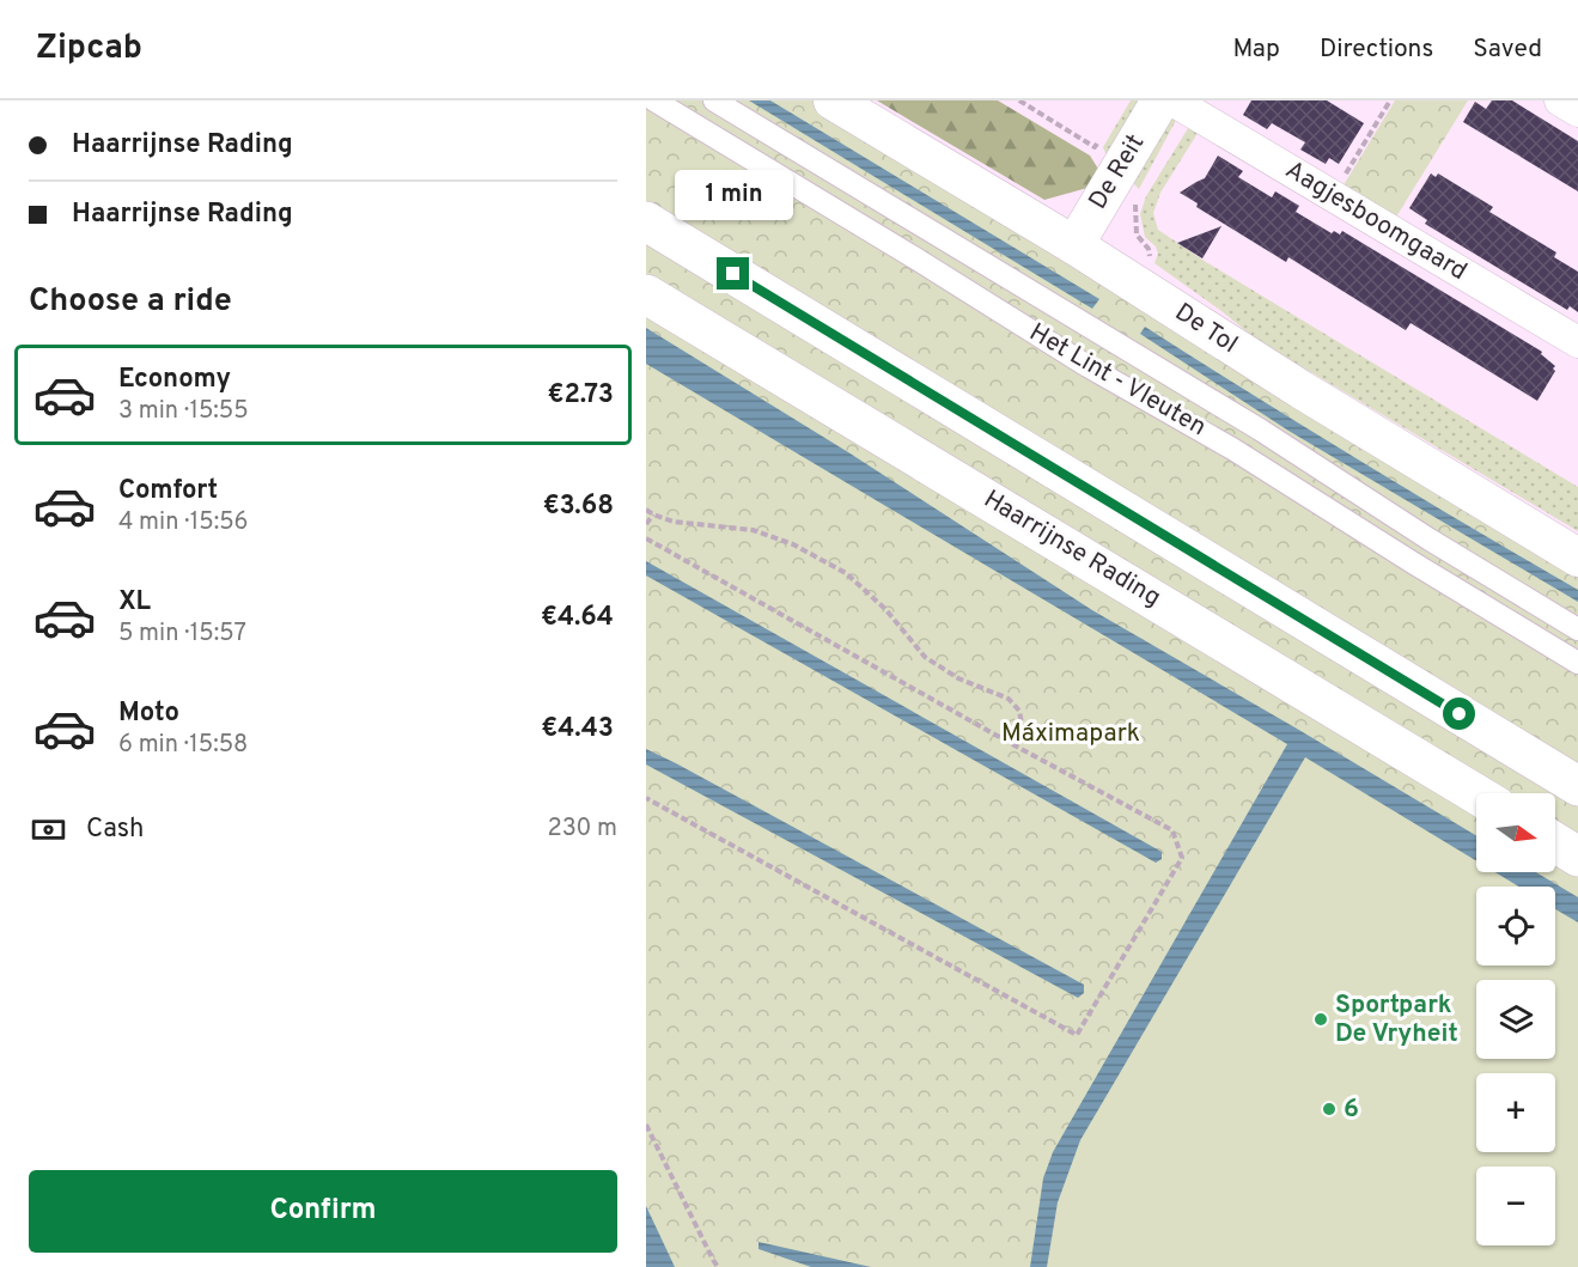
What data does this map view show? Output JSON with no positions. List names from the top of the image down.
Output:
{
  "streets": {
    "main road": ["Haarrijnse Rading"],
    "street": [
      "De Reit",
      "Aagjesboomgaard",
      "De Tol",
      "Het Lint - Vleuten"
    ]
  },
  "crossings": [
    ["De Reit", "De Tol"]
  ],
  "parks": ["Máximapark"],
  "places": ["Sportpark De Vryheit", "6"],
  "north": "right",
  "page": {
    "header": "Zipcab",
    "nav": ["Map", "Directions", "Saved"],
    "banner": ["Haarrijnse Rading", "Haarrijnse Rading"],
    "bubble": "1 min",
    "heading": "Choose a ride",
    "list": [
      {
        "name": "Economy",
        "note": "3 min · 15:55",
        "value": "€2.73"
      },
      {
        "name": "Comfort",
        "note": "4 min · 15:56",
        "value": "€3.68"
      },
      {
        "name": "XL",
        "note": "5 min · 15:57",
        "value": "€4.64"
      },
      {
        "name": "Moto",
        "note": "6 min · 15:58",
        "value": "€4.43"
      }
    ],
    "pay": ["Cash", "230 m"],
    "map_buttons": ["+", "−"],
    "buttons": "Confirm"
  }
}
